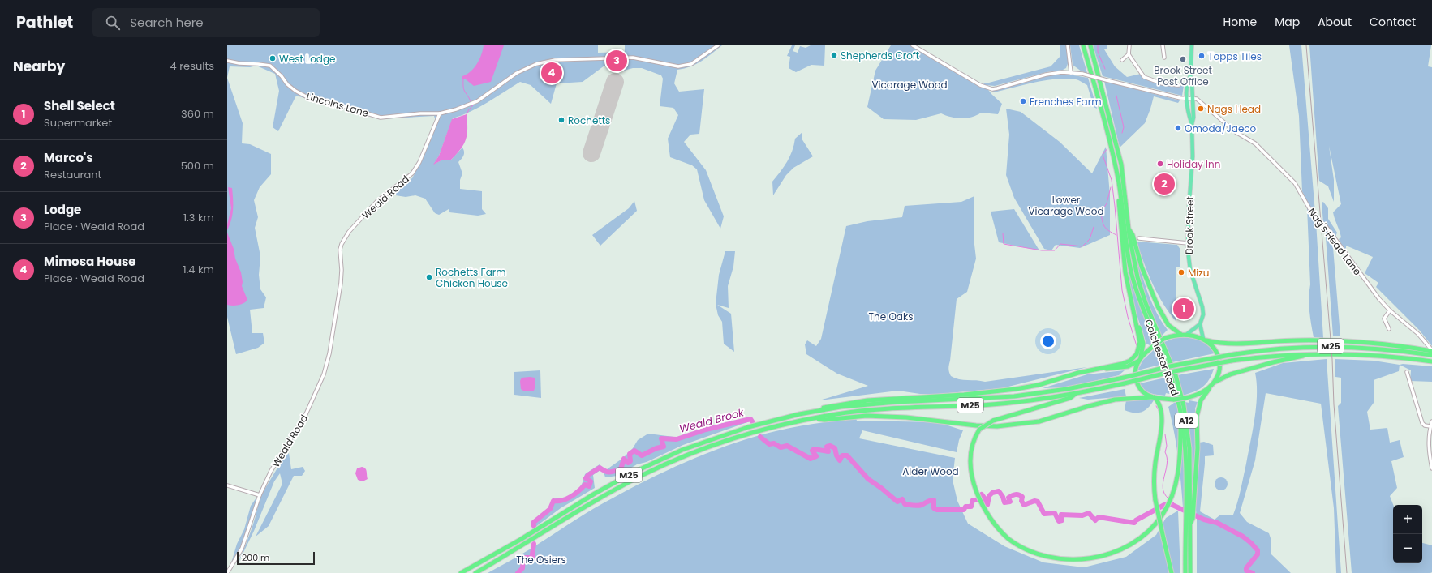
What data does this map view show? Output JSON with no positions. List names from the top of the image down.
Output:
{
  "streets": {
    "highway": ["M25", "Colchester Road", "A12"],
    "main road": ["Brook Street"],
    "street": ["Lincolns Lane", "Weald Road", "Nag's Head Lane"]
  },
  "crossings": [
    ["Lincolns Lane", "Weald Road"],
    ["Brook Street", "Nag's Head Lane"],
    ["Brook Street", "M25"],
    ["Brook Street", "A12"],
    ["Nag's Head Lane", "M25"],
    ["M25", "Colchester Road"],
    ["M25", "A12"],
    ["Colchester Road", "A12"]
  ],
  "water": ["Weald Brook"],
  "parks": [
    "Vicarage Wood",
    "Lower Vicarage Wood",
    "The Oaks",
    "Alder Wood",
    "The Osiers"
  ],
  "places": [
    "Shepherds Croft",
    "Topps Tiles",
    "West Lodge",
    "Brook Street Post Office",
    "Frenches Farm",
    "Nags Head",
    "Rochetts",
    "Omoda/Jaeco",
    "Holiday Inn",
    "Mizu",
    "Rochetts Farm Chicken House"
  ],
  "scale_bar": "200 m",
  "page": {
    "header": "Pathlet",
    "search": "Search here",
    "nav": [
      "Home",
      "Map",
      "About",
      "Contact"
    ],
    "heading": ["Nearby", "4 results"],
    "pins": [
      "3",
      "4",
      "2",
      "1"
    ],
    "list": [
      {
        "mark": "1",
        "name": "Shell Select",
        "note": "Supermarket",
        "value": "360 m"
      },
      {
        "mark": "2",
        "name": "Marco's",
        "note": "Restaurant",
        "value": "500 m"
      },
      {
        "mark": "3",
        "name": "Lodge",
        "note": "Place · Weald Road",
        "value": "1.3 km"
      },
      {
        "mark": "4",
        "name": "Mimosa House",
        "note": "Place · Weald Road",
        "value": "1.4 km"
      }
    ],
    "map_buttons": ["+", "−"],
    "scale": "200 m"
  }
}
